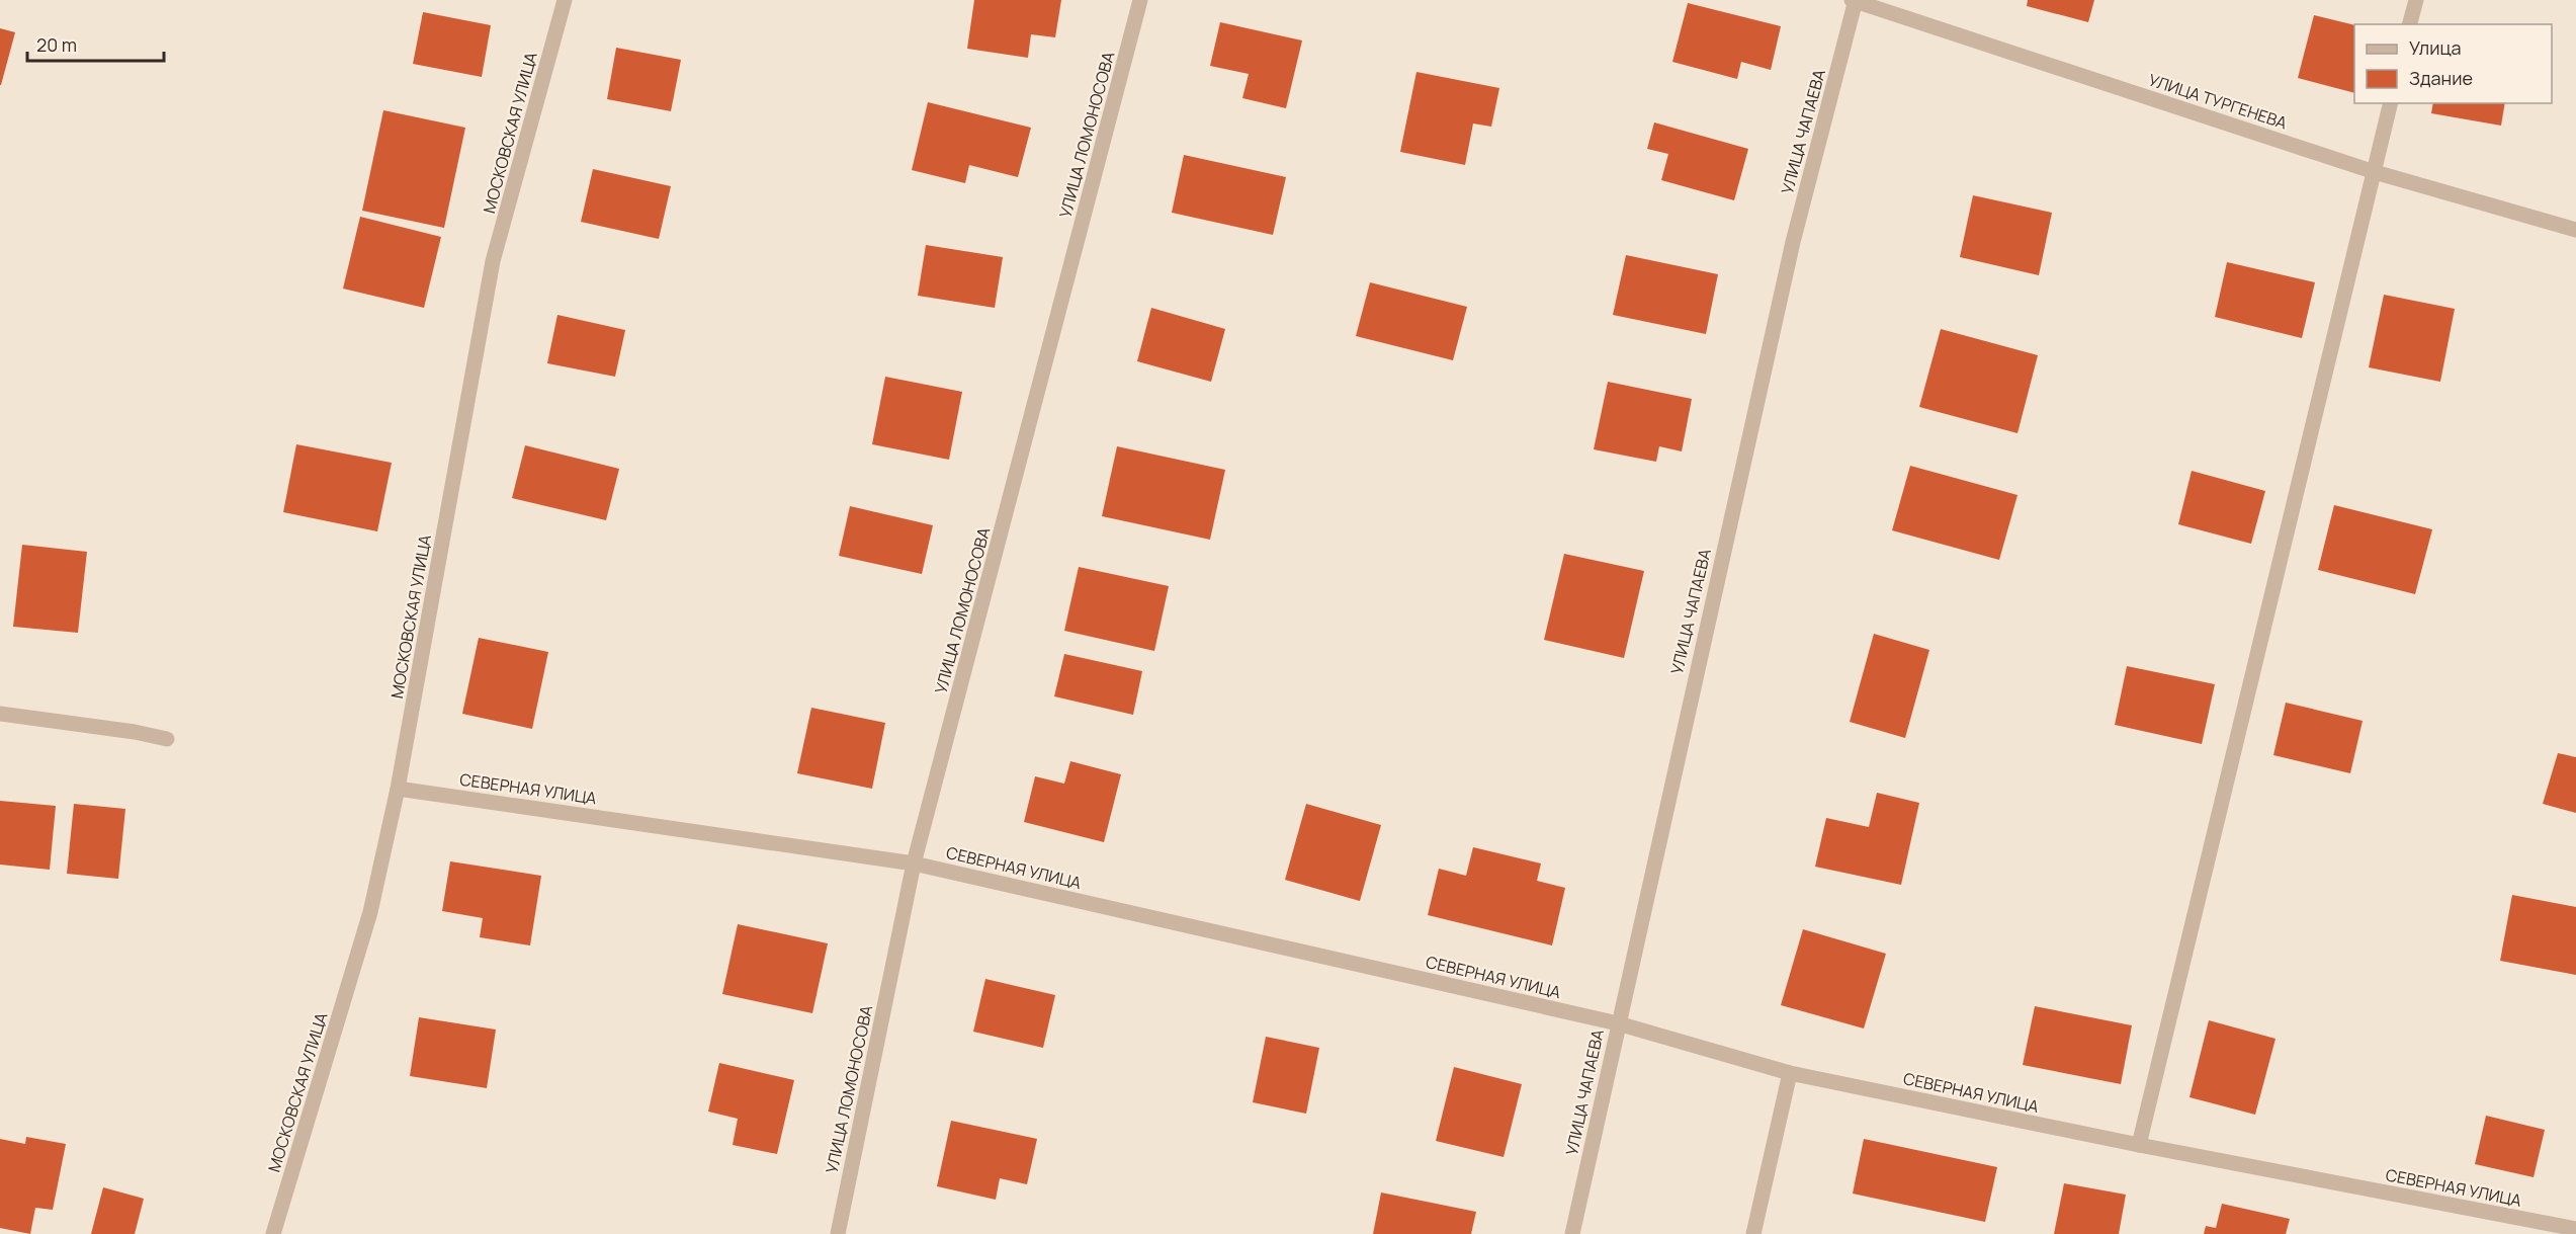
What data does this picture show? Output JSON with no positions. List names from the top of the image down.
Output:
{
  "streets": {
    "street": [
      "УЛИЦА ТУРГЕНЕВА",
      "УЛИЦА ЧАПАЕВА",
      "МОСКОВСКАЯ УЛИЦА",
      "УЛИЦА ЛОМОНОСОВА",
      "СЕВЕРНАЯ УЛИЦА"
    ]
  },
  "crossings": [
    ["УЛИЦА ТУРГЕНЕВА", "УЛИЦА ЧАПАЕВА"],
    ["УЛИЦА ЧАПАЕВА", "СЕВЕРНАЯ УЛИЦА"],
    ["МОСКОВСКАЯ УЛИЦА", "СЕВЕРНАЯ УЛИЦА"],
    ["УЛИЦА ЛОМОНОСОВА", "СЕВЕРНАЯ УЛИЦА"]
  ],
  "legend": ["Улица", "Здание"],
  "scale_bar": "20 m"
}
